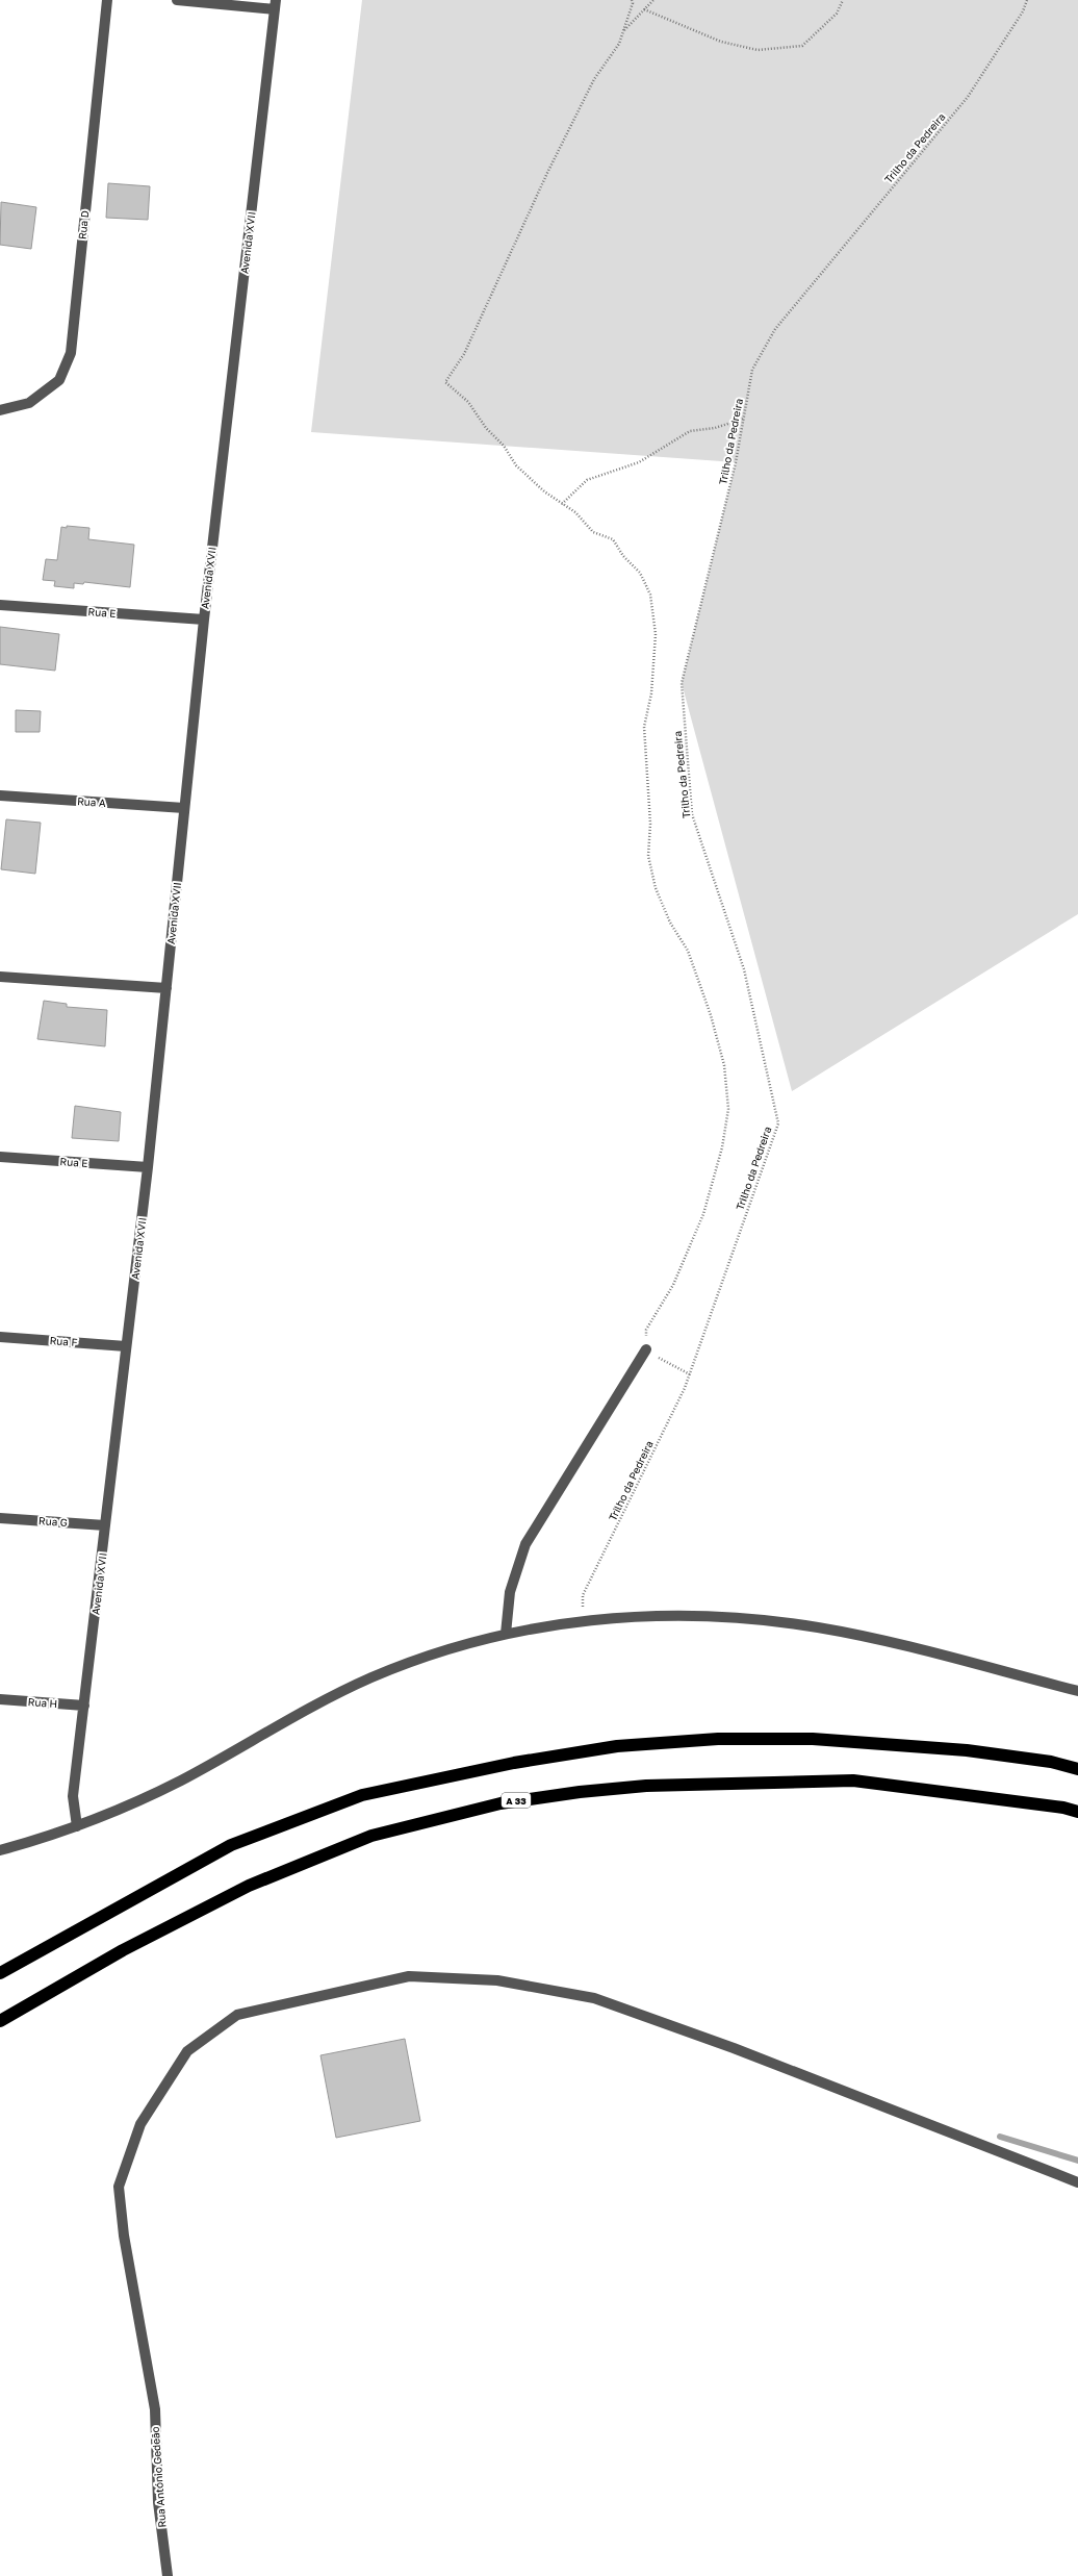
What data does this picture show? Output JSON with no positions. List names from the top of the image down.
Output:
{
  "streets": {
    "highway": ["A 33"],
    "street": [
      "Rua D",
      "Avenida XVII",
      "Rua E",
      "Rua A",
      "Rua F",
      "Rua G",
      "Rua H",
      "Rua António Gedeão"
    ],
    "path": ["Trilho da Pedreira"]
  },
  "crossings": [
    ["Avenida XVII", "Rua E"],
    ["Avenida XVII", "Rua A"],
    ["Avenida XVII", "Rua F"],
    ["Avenida XVII", "Rua G"],
    ["Avenida XVII", "Rua H"]
  ]
}
